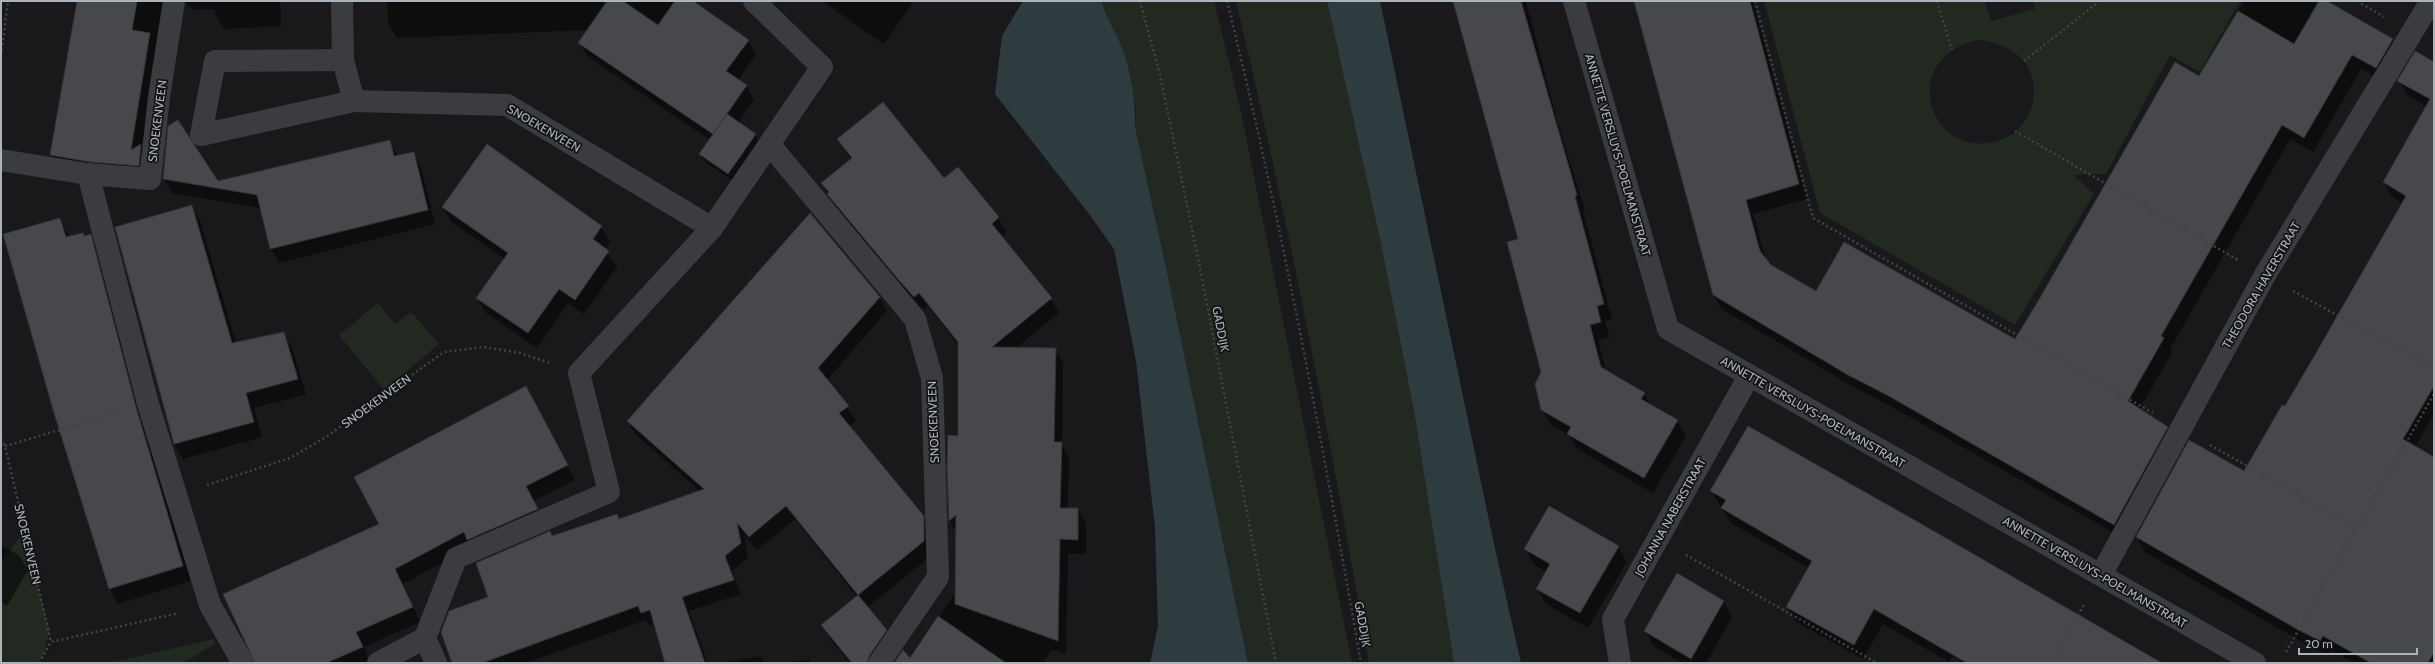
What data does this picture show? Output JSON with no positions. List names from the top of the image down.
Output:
{
  "streets": {
    "street": [
      "SNOEKENVEEN",
      "ANNETTE VERSLUYS-POELMANSTRAAT",
      "THEODORA HAVERSTRAAT",
      "JOHANNA NABERSTRAAT"
    ],
    "path": ["GADDIJK"]
  },
  "crossings": [
    ["ANNETTE VERSLUYS-POELMANSTRAAT", "THEODORA HAVERSTRAAT"],
    ["ANNETTE VERSLUYS-POELMANSTRAAT", "JOHANNA NABERSTRAAT"]
  ],
  "scale_bar": "20 m"
}
